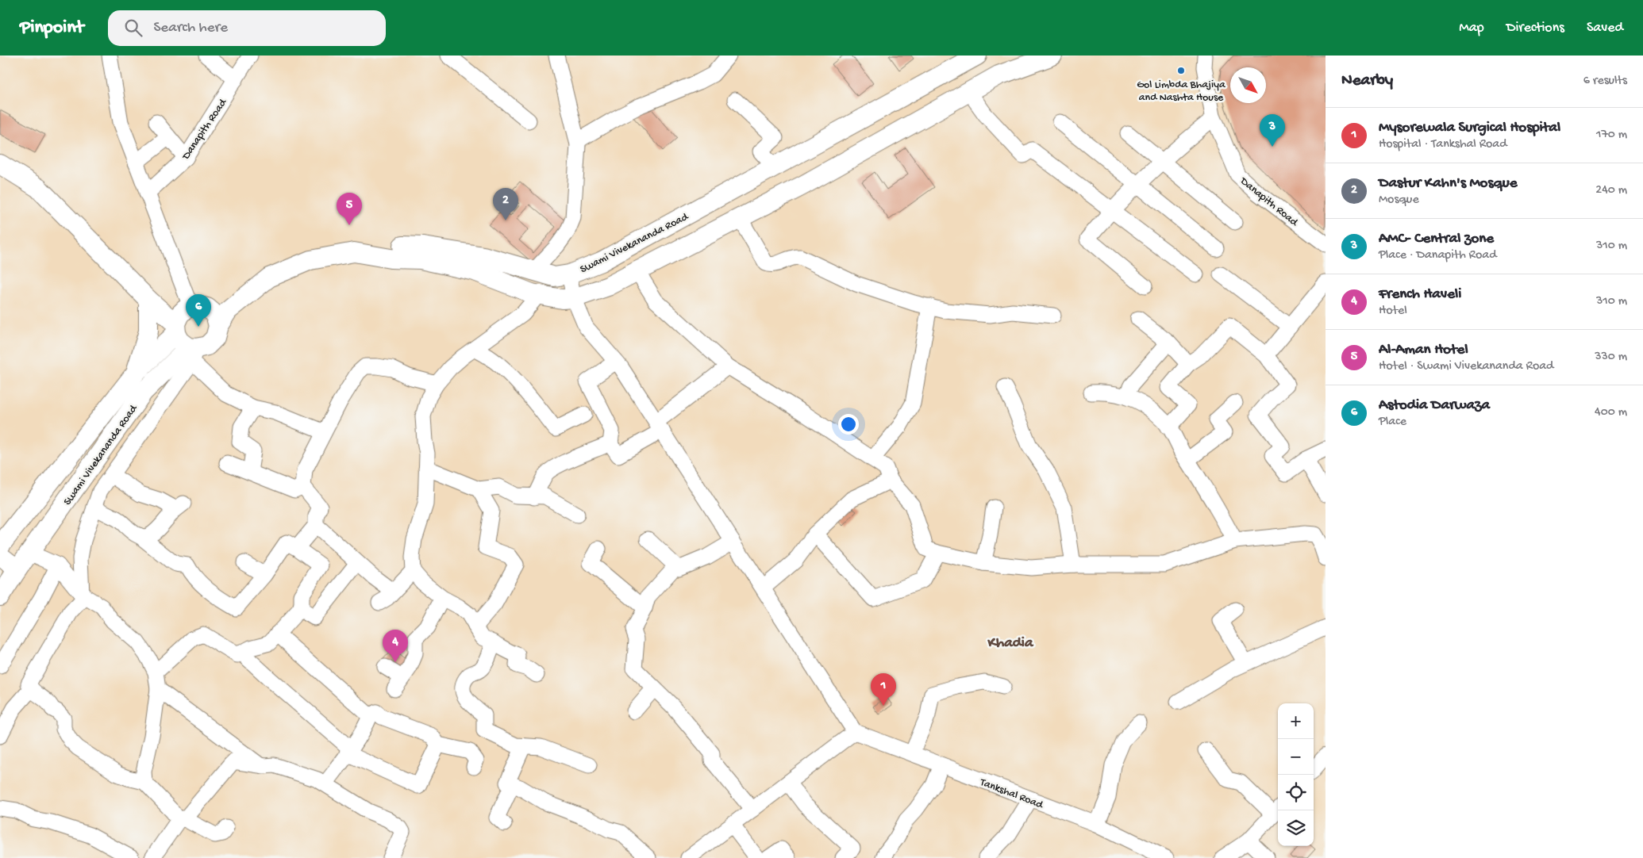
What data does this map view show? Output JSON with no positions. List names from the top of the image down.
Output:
{
  "streets": {
    "main road": ["Swami Vivekananda Road"],
    "street": ["Danapith Road", "Tankshal Road"]
  },
  "districts": ["Khadia"],
  "places": ["Gol Limbda Bhajiya and Nashta House"],
  "north": "bottom right",
  "page": {
    "header": "Pinpoint",
    "search": "Search here",
    "nav": ["Map", "Directions", "Saved"],
    "heading": ["Nearby", "6 results"],
    "list": [
      {
        "mark": "1",
        "name": "Mysorewala Surgical Hospital",
        "note": "Hospital · Tankshal Road",
        "value": "170 m"
      },
      {
        "mark": "2",
        "name": "Dastur Kahn's Mosque",
        "note": "Mosque",
        "value": "240 m"
      },
      {
        "mark": "3",
        "name": "AMC- Central zone",
        "note": "Place · Danapith Road",
        "value": "310 m"
      },
      {
        "mark": "4",
        "name": "French Haveli",
        "note": "Hotel",
        "value": "310 m"
      },
      {
        "mark": "5",
        "name": "Al-Aman Hotel",
        "note": "Hotel · Swami Vivekananda Road",
        "value": "330 m"
      },
      {
        "mark": "6",
        "name": "Astodia Darwaza",
        "note": "Place",
        "value": "400 m"
      }
    ],
    "pins": [
      "3",
      "2",
      "5",
      "6",
      "4",
      "1"
    ],
    "map_buttons": ["+", "−"]
  }
}
